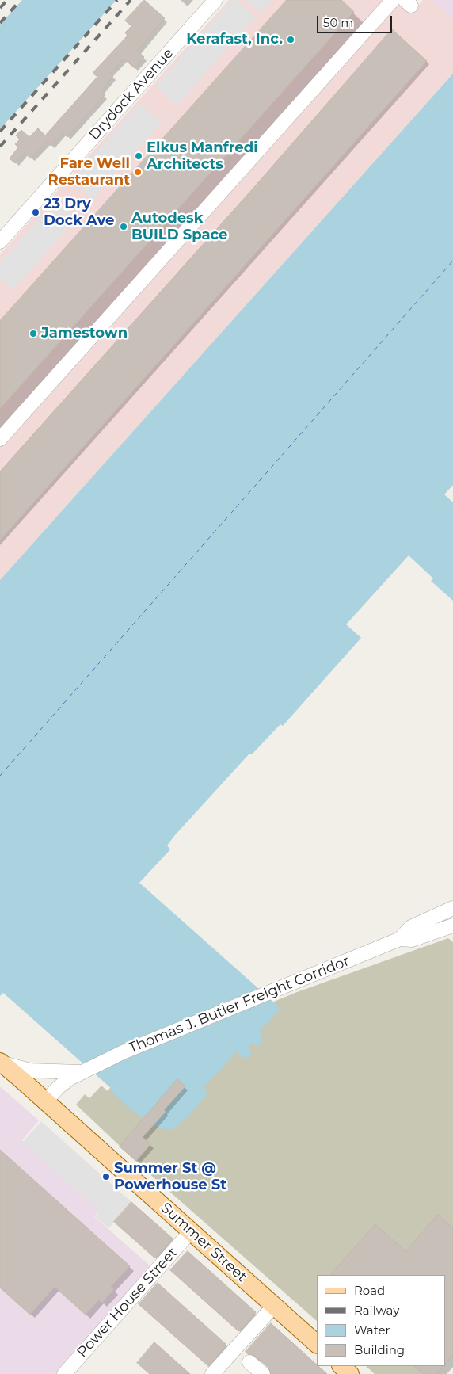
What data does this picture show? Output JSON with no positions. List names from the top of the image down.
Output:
{
  "streets": {
    "main road": ["Summer Street"],
    "street": ["Drydock Avenue", "Thomas J. Butler Freight Corridor", "Power House Street"]
  },
  "crossings": [
    ["Thomas J. Butler Freight Corridor", "Summer Street"],
    ["Summer Street", "Power House Street"]
  ],
  "places": [
    "Kerafast, Inc.",
    "Elkus Manfredi Architects",
    "Fare Well Restaurant",
    "23 Dry Dock Ave",
    "Autodesk BUILD Space",
    "Jamestown",
    "Summer St @ Powerhouse St"
  ],
  "legend": [
    "Road",
    "Railway",
    "Water",
    "Building"
  ],
  "scale_bar": "50 m"
}
